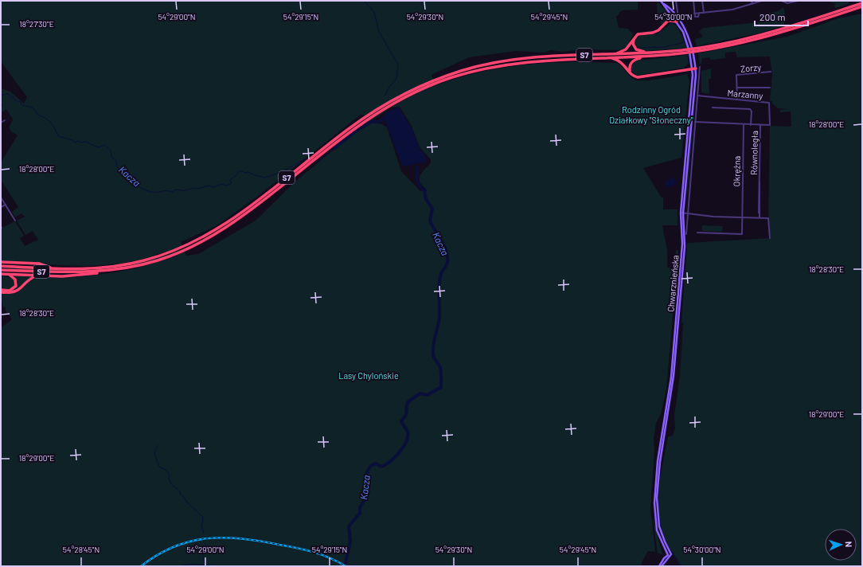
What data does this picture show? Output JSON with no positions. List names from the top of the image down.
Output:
{
  "streets": {
    "highway": ["S7"],
    "main road": ["Chwarznieńska"],
    "street": [
      "Zorzy",
      "Marzanny",
      "Równoległa",
      "Okrężna"
    ]
  },
  "crossings": [
    ["Zorzy", "Marzanny"],
    ["Marzanny", "Równoległa"]
  ],
  "water": ["Kacza"],
  "parks": ["Rodzinny Ogród Działkowy \"Słoneczny\"", "Lasy Chylońskie"],
  "scale_bar": "200 m",
  "north": "right",
  "coordinates": [
    "54°29'00\"N",
    "54°29'15\"N",
    "54°29'30\"N",
    "54°29'45\"N",
    "54°30'00\"N",
    "18°27'30\"E",
    "18°28'00\"E",
    "18°28'30\"E",
    "18°29'00\"E",
    "54°28'45\"N"
  ]
}
